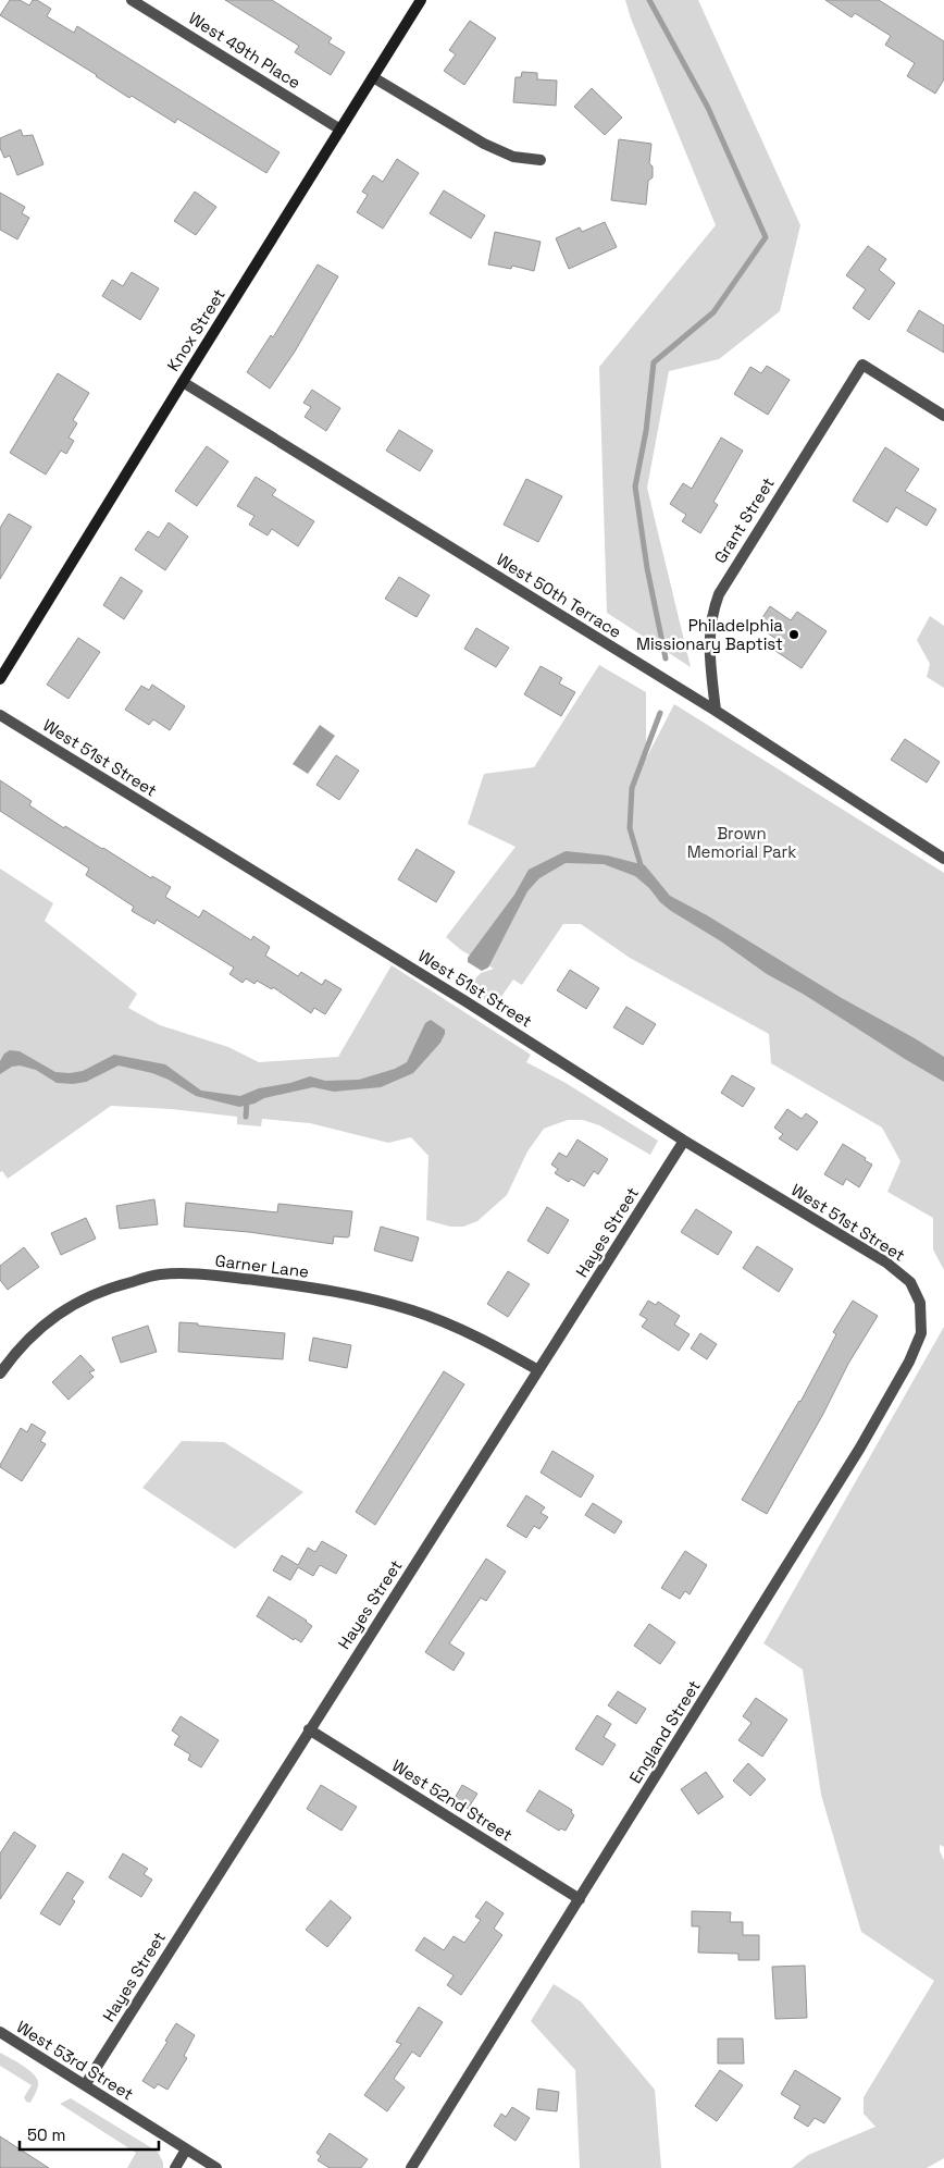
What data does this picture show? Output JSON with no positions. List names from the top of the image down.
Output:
{
  "streets": {
    "street": [
      "West 49th Place",
      "Knox Street",
      "Grant Street",
      "West 50th Terrace",
      "West 51st Street",
      "Hayes Street",
      "Garner Lane",
      "England Street",
      "West 52nd Street",
      "West 53rd Street"
    ]
  },
  "crossings": [
    ["West 49th Place", "Knox Street"],
    ["Knox Street", "West 50th Terrace"],
    ["Grant Street", "West 50th Terrace"],
    ["West 51st Street", "Hayes Street"],
    ["West 51st Street", "England Street"],
    ["Hayes Street", "Garner Lane"],
    ["Hayes Street", "West 52nd Street"],
    ["Hayes Street", "West 53rd Street"],
    ["England Street", "West 52nd Street"]
  ],
  "parks": ["Brown Memorial Park"],
  "places": ["Philadelphia Missionary Baptist"],
  "scale_bar": "50 m"
}
